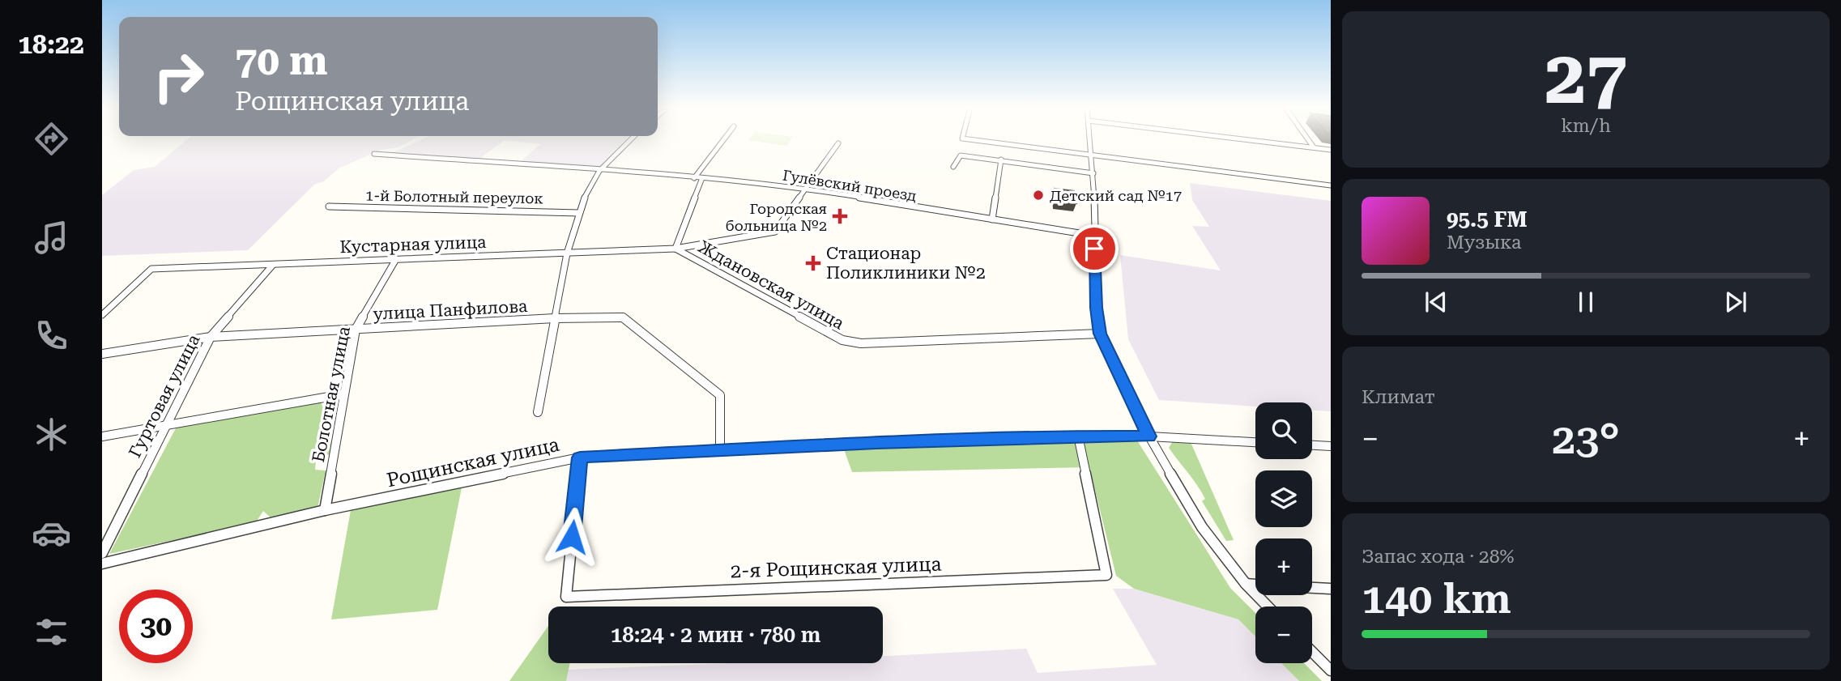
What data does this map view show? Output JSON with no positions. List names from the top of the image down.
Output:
{
  "streets": {
    "street": [
      "Гулёвский проезд",
      "1-й Болотный переулок",
      "Кустарная улица",
      "Ждановская улица",
      "улица Панфилова",
      "Болотная улица",
      "Гуртовая улица",
      "Рощинская улица",
      "2-я Рощинская улица"
    ]
  },
  "crossings": [
    ["Гулёвский проезд", "Кустарная улица"],
    ["Гулёвский проезд", "Ждановская улица"],
    ["Кустарная улица", "Ждановская улица"],
    ["Кустарная улица", "Болотная улица"],
    ["Кустарная улица", "Гуртовая улица"],
    ["улица Панфилова", "Болотная улица"],
    ["улица Панфилова", "Гуртовая улица"],
    ["улица Панфилова", "Рощинская улица"],
    ["Болотная улица", "Рощинская улица"],
    ["Рощинская улица", "2-я Рощинская улица"]
  ],
  "places": {
    "other": ["Детский сад №17"],
    "health": ["Городская больница №2", "Стационар Поликлиники №2"]
  },
  "page": {
    "tabs": "18:22",
    "tile": [
      ["27", "km/h"],
      "Климат",
      ["Запас хода · 28%", "140 km"]
    ],
    "turn": ["70 m", "Рощинская улица"],
    "song": ["95.5 FM", "Музыка"],
    "map_buttons": ["+", "−"],
    "heat": ["−", "23°", "+"],
    "limit": "30",
    "trip": "18:24 · 2 мин · 780 m"
  }
}
